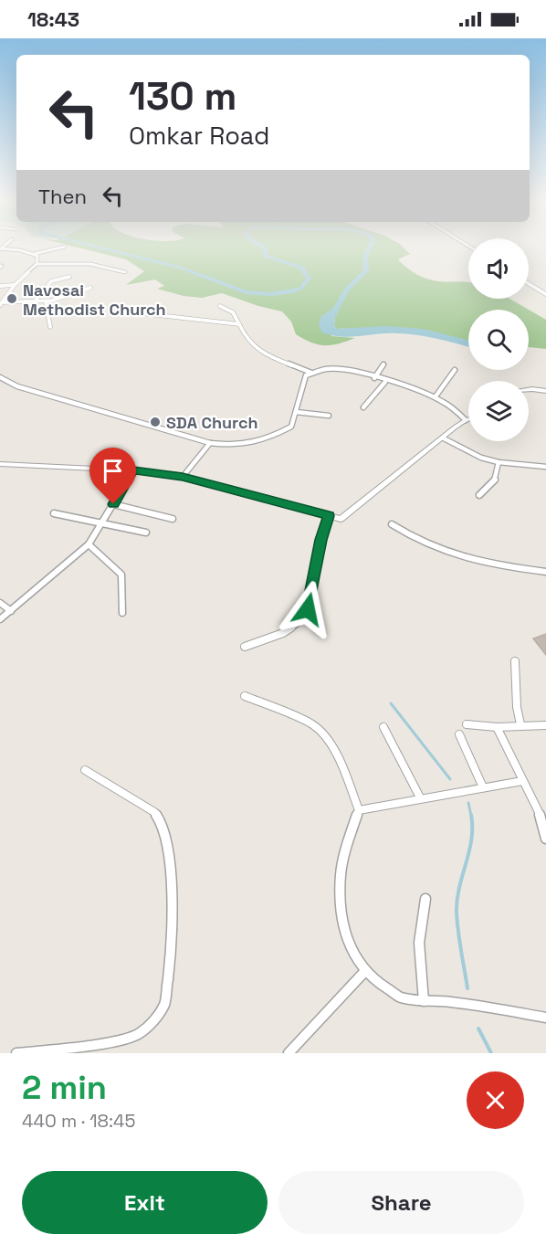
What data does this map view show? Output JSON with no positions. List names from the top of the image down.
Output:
{
  "places": ["Navosai Methodist Church", "SDA Church"],
  "page": {
    "status": "18:43",
    "turn": ["130 m", "Omkar Road"],
    "then": "Then",
    "heading": ["2 min", "440 m · 18:45"],
    "buttons": ["Exit", "Share"]
  }
}
